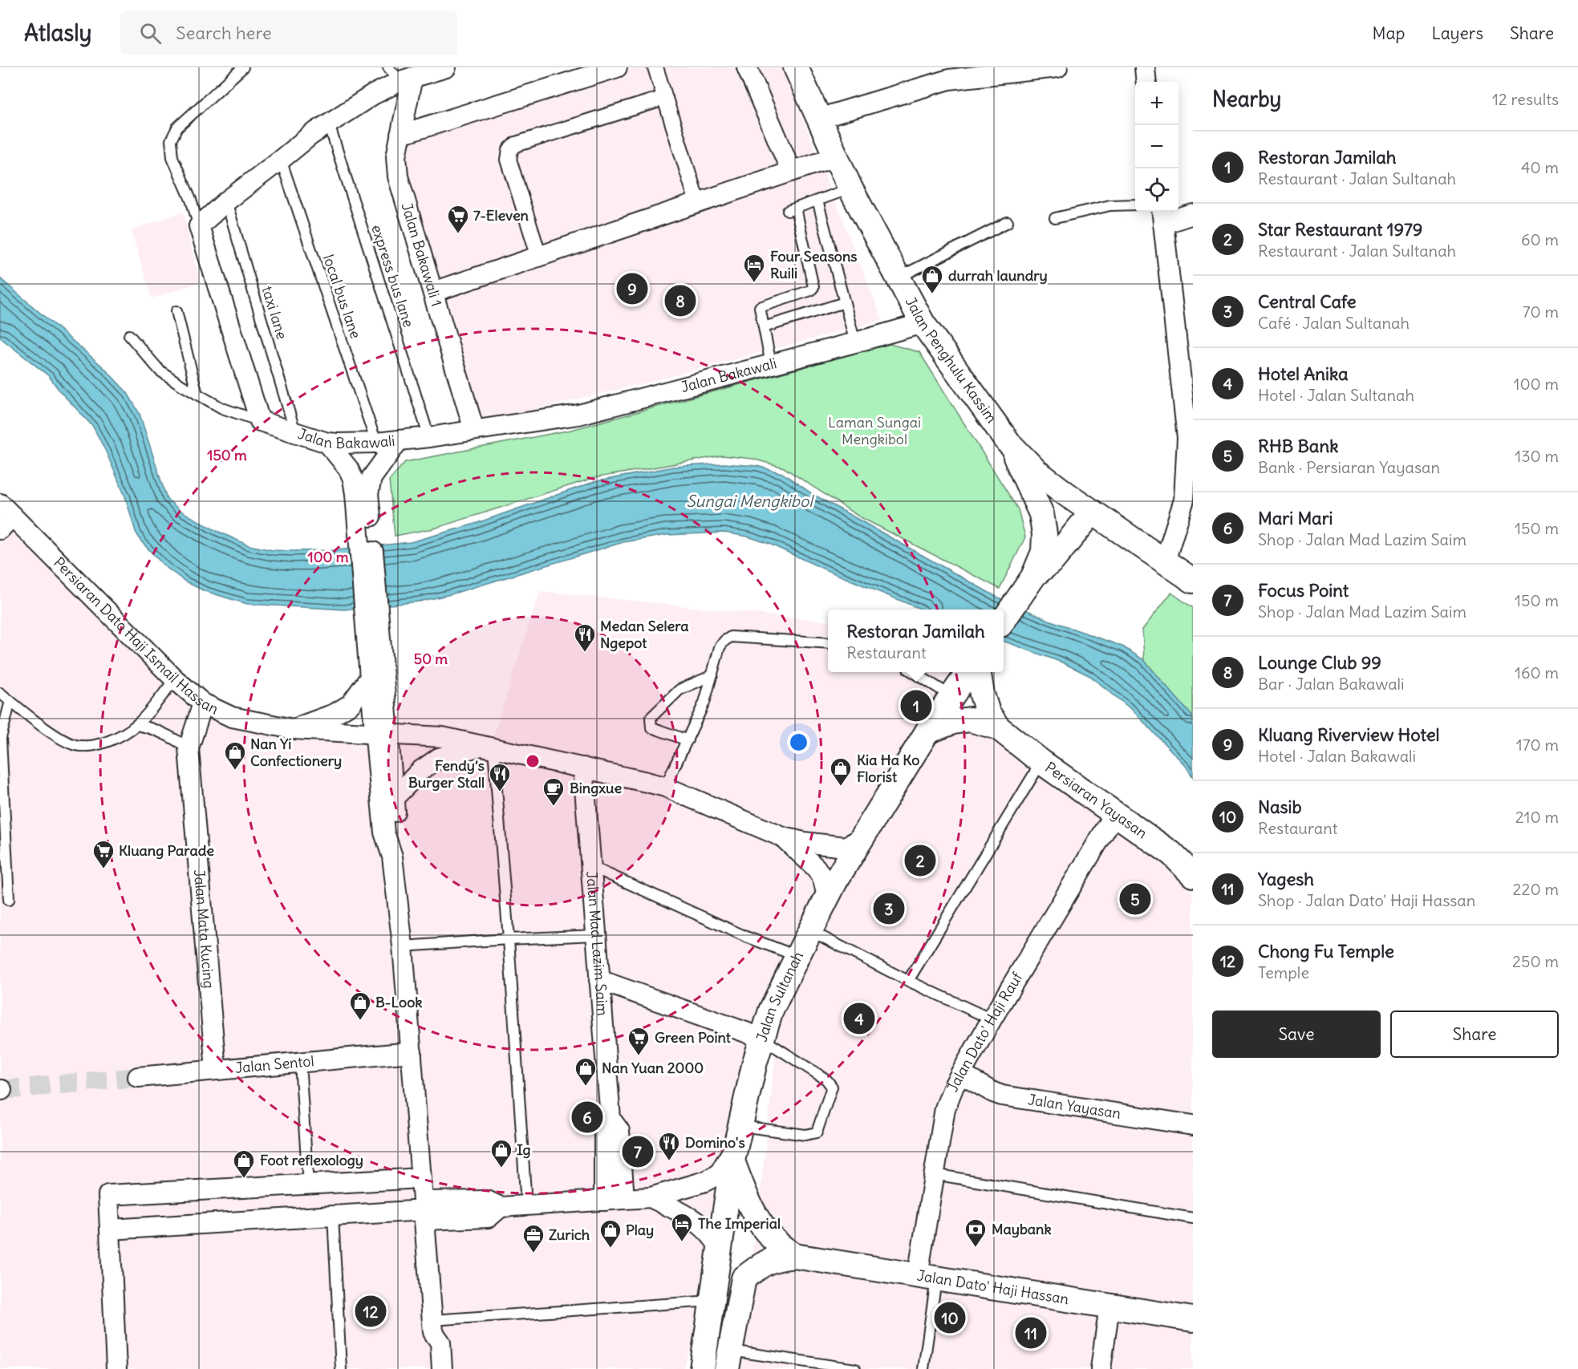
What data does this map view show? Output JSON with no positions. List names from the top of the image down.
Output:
{
  "streets": {
    "street": [
      "Jalan Bakawali 1",
      "Jalan Penghulu Kassim",
      "Jalan Bakawali",
      "Persiaran Dato Haji Ismail Hassan",
      "Persiaran Yayasan",
      "Jalan Mata Kucing",
      "Jalan Mad Lazim Saim",
      "Jalan Sultanah",
      "Jalan Dato' Haji Rauf",
      "Jalan Sentol",
      "Jalan Yayasan",
      "Jalan Dato' Haji Hassan"
    ],
    "lane": ["express bus lane", "local bus lane", "taxi lane"]
  },
  "crossings": [
    ["Jalan Bakawali 1", "Jalan Bakawali"],
    ["express bus lane", "Jalan Bakawali"],
    ["local bus lane", "Jalan Bakawali"],
    ["taxi lane", "Jalan Bakawali"],
    ["Jalan Penghulu Kassim", "Jalan Bakawali"],
    ["Persiaran Dato Haji Ismail Hassan", "Jalan Mata Kucing"],
    ["Persiaran Dato Haji Ismail Hassan", "Jalan Mad Lazim Saim"],
    ["Persiaran Yayasan", "Jalan Sultanah"],
    ["Persiaran Yayasan", "Jalan Dato' Haji Rauf"],
    ["Jalan Mata Kucing", "Jalan Sentol"],
    ["Jalan Dato' Haji Rauf", "Jalan Yayasan"],
    ["Jalan Dato' Haji Rauf", "Jalan Dato' Haji Hassan"]
  ],
  "water": ["Sungai Mengkibol"],
  "parks": ["Laman Sungai Mengkibol"],
  "places": {
    "supermarket": ["7-Eleven", "Kluang Parade", "Green Point"],
    "hotel": ["Four Seasons Ruili", "The Imperial"],
    "shop": [
      "durrah laundry",
      "Nan Yi Confectionery",
      "Kia Ha Ko Florist",
      "B-Look",
      "Nan Yuan 2000",
      "Ig",
      "Foot reflexology",
      "Play"
    ],
    "restaurant": ["Medan Selera Ngepot", "Fendy’s Burger Stall", "Domino's"],
    "cafe": ["Bingxue"],
    "bank": ["Maybank"],
    "office": ["Zurich"]
  },
  "page": {
    "header": "Atlasly",
    "search": "Search here",
    "nav": ["Map", "Layers", "Share"],
    "heading": ["Nearby", "12 results"],
    "map_buttons": ["+", "−"],
    "list": [
      {
        "mark": "1",
        "name": "Restoran Jamilah",
        "note": "Restaurant · Jalan Sultanah",
        "value": "40 m"
      },
      {
        "mark": "2",
        "name": "Star Restaurant 1979",
        "note": "Restaurant · Jalan Sultanah",
        "value": "60 m"
      },
      {
        "mark": "3",
        "name": "Central Cafe",
        "note": "Café · Jalan Sultanah",
        "value": "70 m"
      },
      {
        "mark": "4",
        "name": "Hotel Anika",
        "note": "Hotel · Jalan Sultanah",
        "value": "100 m"
      },
      {
        "mark": "5",
        "name": "RHB Bank",
        "note": "Bank · Persiaran Yayasan",
        "value": "130 m"
      },
      {
        "mark": "6",
        "name": "Mari Mari",
        "note": "Shop · Jalan Mad Lazim Saim",
        "value": "150 m"
      },
      {
        "mark": "7",
        "name": "Focus Point",
        "note": "Shop · Jalan Mad Lazim Saim",
        "value": "150 m"
      },
      {
        "mark": "8",
        "name": "Lounge Club 99",
        "note": "Bar · Jalan Bakawali",
        "value": "160 m"
      },
      {
        "mark": "9",
        "name": "Kluang Riverview Hotel",
        "note": "Hotel · Jalan Bakawali",
        "value": "170 m"
      },
      {
        "mark": "10",
        "name": "Nasib",
        "note": "Restaurant",
        "value": "210 m"
      },
      {
        "mark": "11",
        "name": "Yagesh",
        "note": "Shop · Jalan Dato' Haji Hassan",
        "value": "220 m"
      },
      {
        "mark": "12",
        "name": "Chong Fu Temple",
        "note": "Temple",
        "value": "250 m"
      }
    ],
    "pins": [
      "9",
      "8",
      "1",
      "2",
      "5",
      "3",
      "4",
      "6",
      "7",
      "12",
      "10",
      "11"
    ],
    "popup": ["Restoran Jamilah", "Restaurant"],
    "buttons": ["Save", "Share"]
  },
  "rings": ["150 m", "100 m", "50 m"]
}
